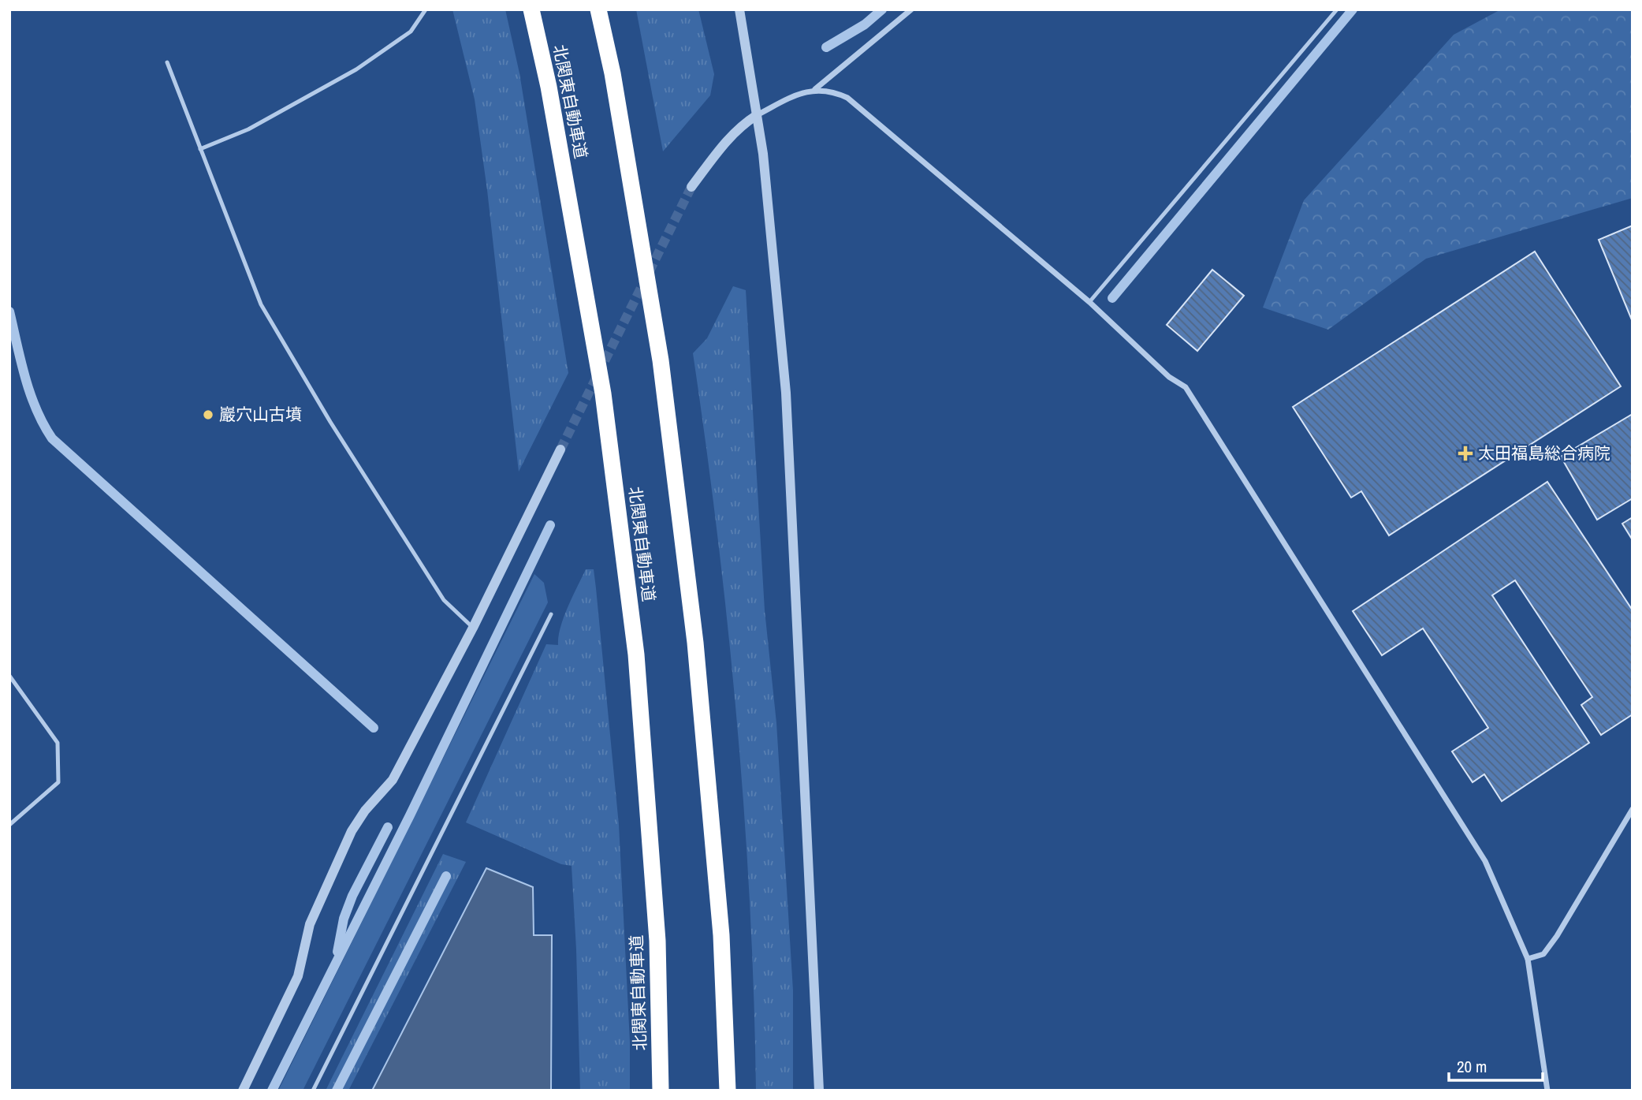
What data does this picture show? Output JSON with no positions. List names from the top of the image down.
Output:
{
  "streets": {
    "highway": ["北関東自動車道"]
  },
  "places": {
    "other": ["巖穴山古墳"],
    "health": ["太田福島総合病院"]
  },
  "scale_bar": "20 m"
}
